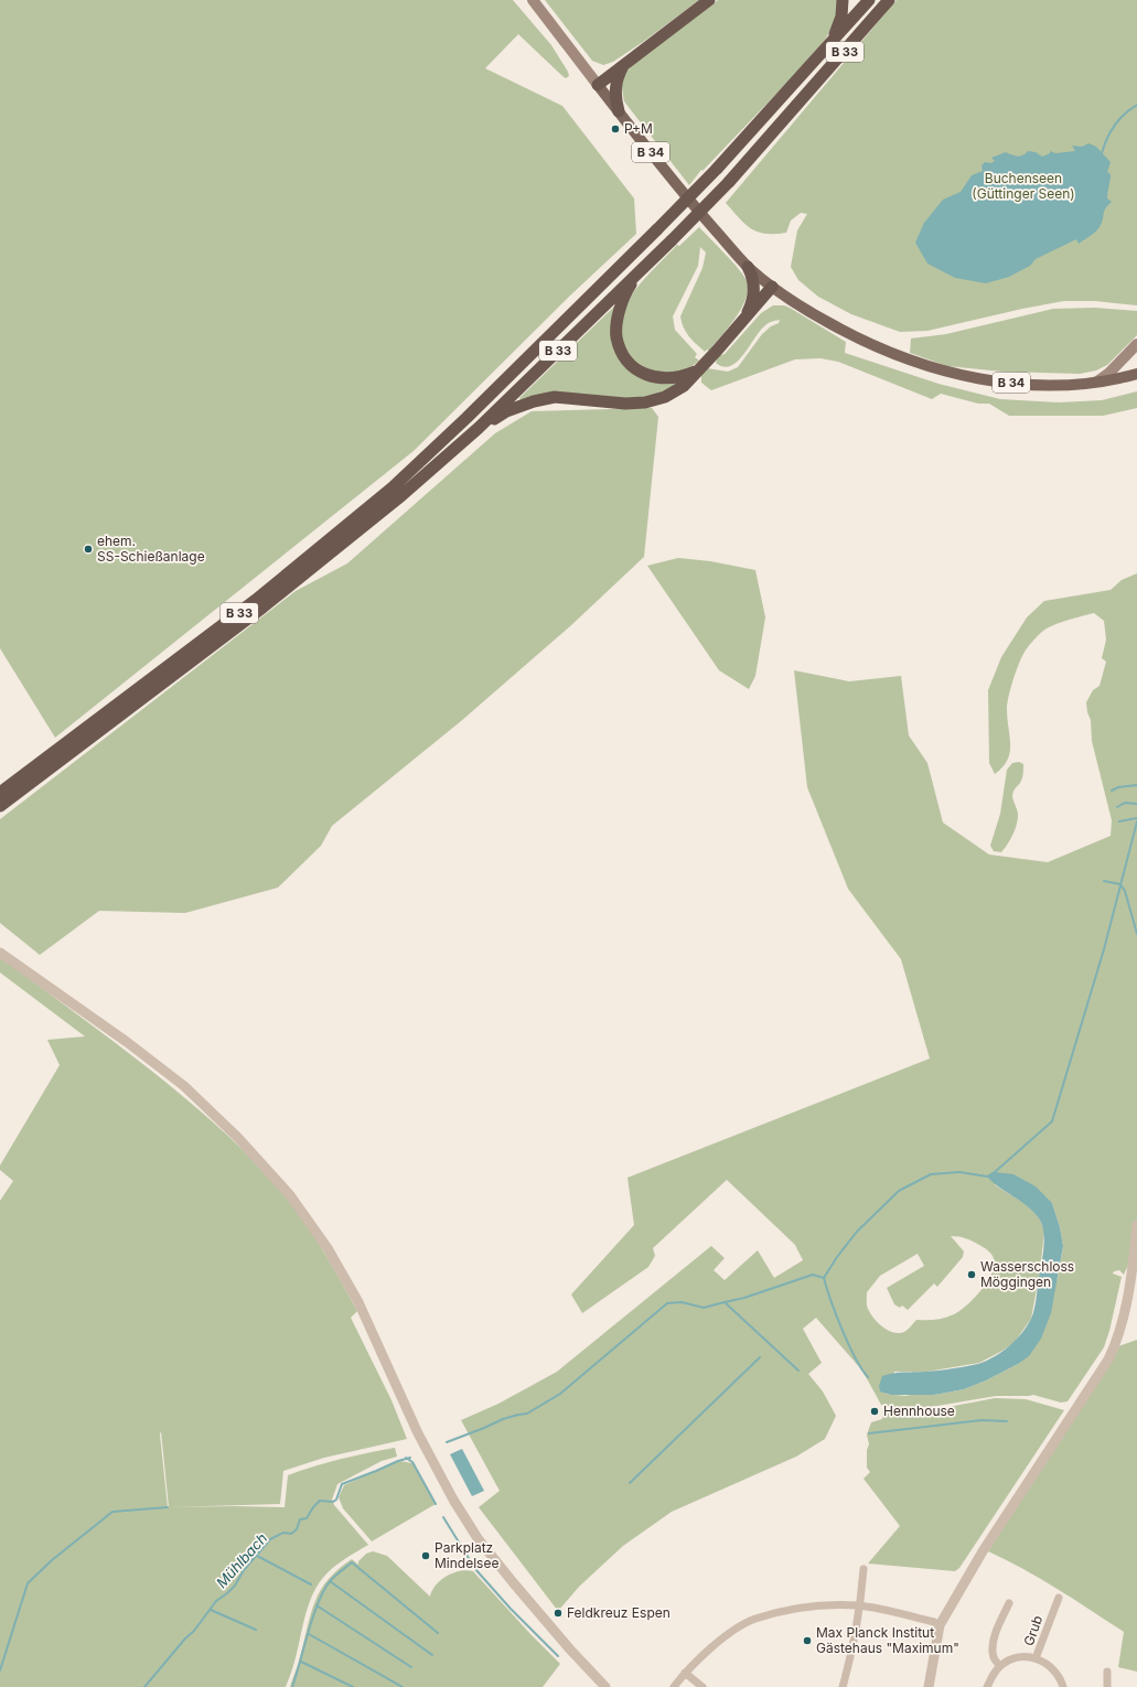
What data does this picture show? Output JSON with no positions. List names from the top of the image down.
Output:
{
  "streets": {
    "highway": ["B 33"],
    "main road": ["B 34"],
    "street": ["Grub"]
  },
  "water": ["Mühlbach"],
  "parks": ["Buchenseen (Güttinger Seen)"],
  "places": [
    "P+M",
    "ehem. SS-Schießanlage",
    "Wasserschloss Möggingen",
    "Hennhouse",
    "Parkplatz Mindelsee",
    "Feldkreuz Espen",
    "Max Planck Institut Gästehaus \"Maximum\""
  ]
}
